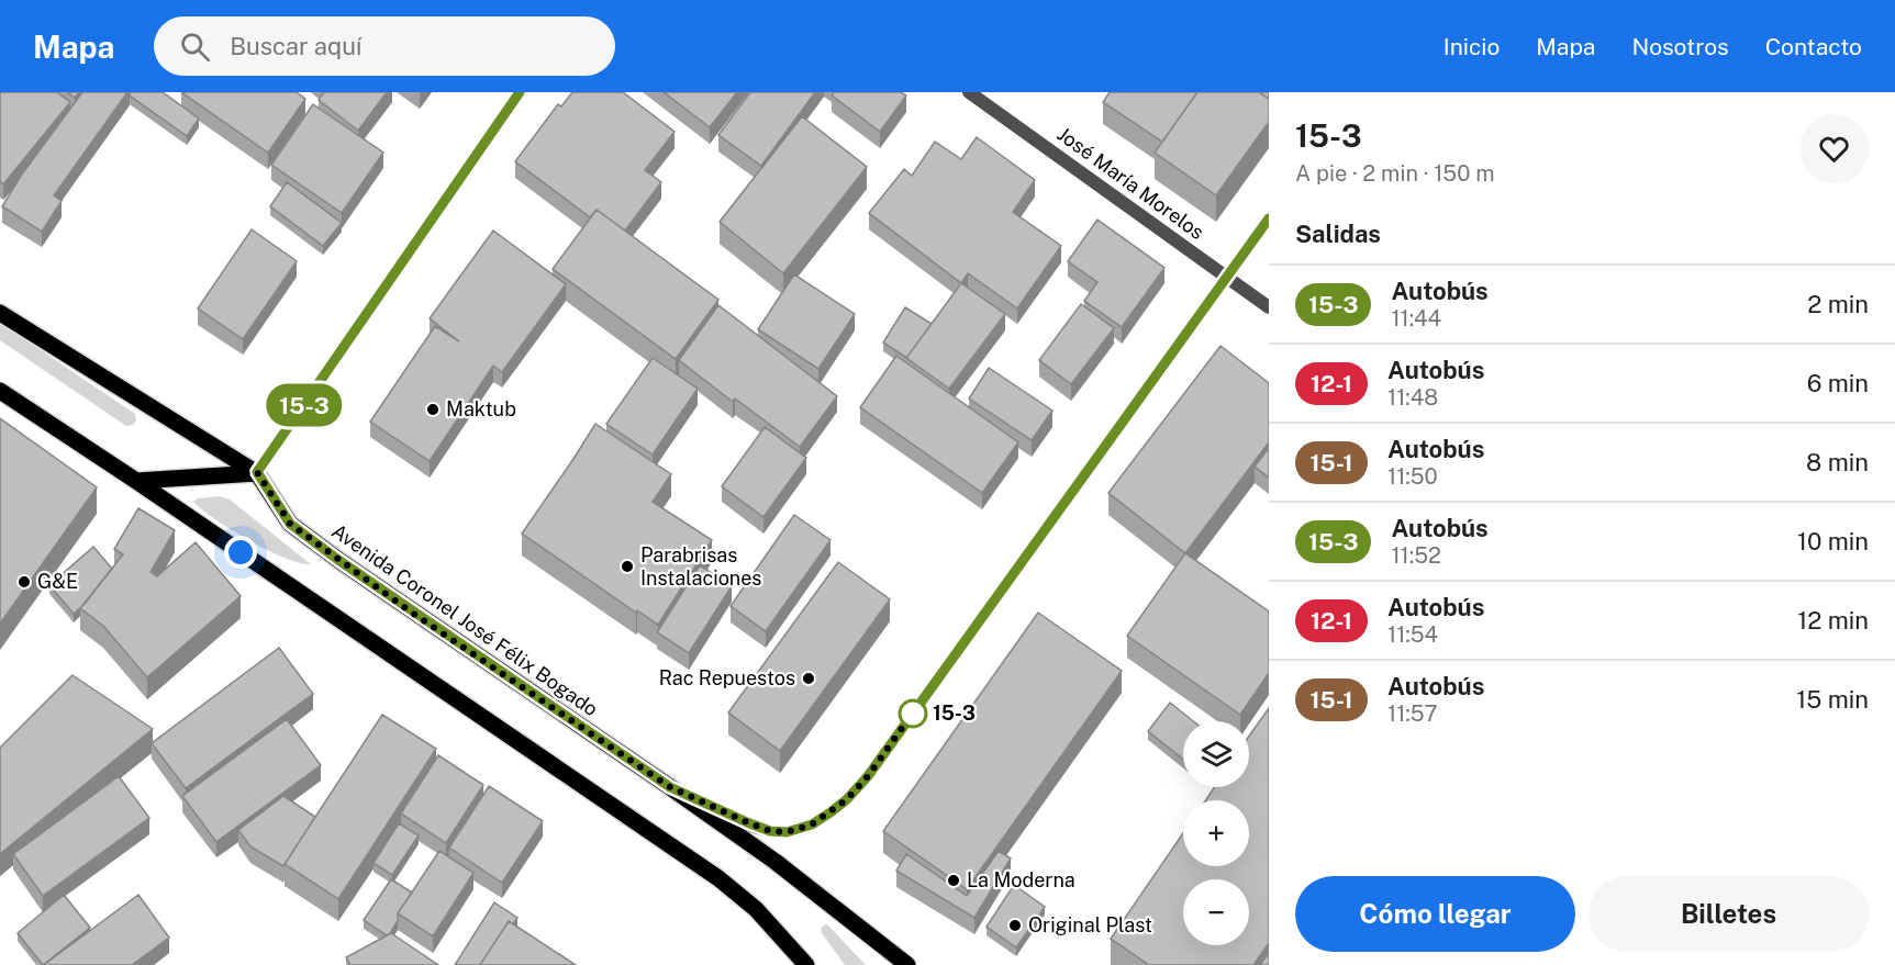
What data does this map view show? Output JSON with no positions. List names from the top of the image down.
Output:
{
  "streets": {
    "main road": ["Avenida Coronel José Félix Bogado"],
    "street": ["José María Morelos"]
  },
  "places": [
    "Maktub",
    "Parabrisas Instalaciones",
    "G&E",
    "Rac Repuestos",
    "15-3",
    "La Moderna",
    "Original Plast"
  ],
  "lines": ["bus line 15-3"],
  "page": {
    "header": "Mapa",
    "search": "Buscar aquí",
    "nav": [
      "Inicio",
      "Mapa",
      "Nosotros",
      "Contacto"
    ],
    "on_map": "15-3",
    "heading": [
      ["15-3", "A pie · 2 min · 150 m"],
      "Salidas"
    ],
    "list": [
      {
        "mark": "15-3",
        "name": "Autobús",
        "note": "11:44",
        "value": "2 min"
      },
      {
        "mark": "12-1",
        "name": "Autobús",
        "note": "11:48",
        "value": "6 min"
      },
      {
        "mark": "15-1",
        "name": "Autobús",
        "note": "11:50",
        "value": "8 min"
      },
      {
        "mark": "15-3",
        "name": "Autobús",
        "note": "11:52",
        "value": "10 min"
      },
      {
        "mark": "12-1",
        "name": "Autobús",
        "note": "11:54",
        "value": "12 min"
      },
      {
        "mark": "15-1",
        "name": "Autobús",
        "note": "11:57",
        "value": "15 min"
      }
    ],
    "map_buttons": ["+", "−"],
    "buttons": ["Cómo llegar", "Billetes"]
  }
}
